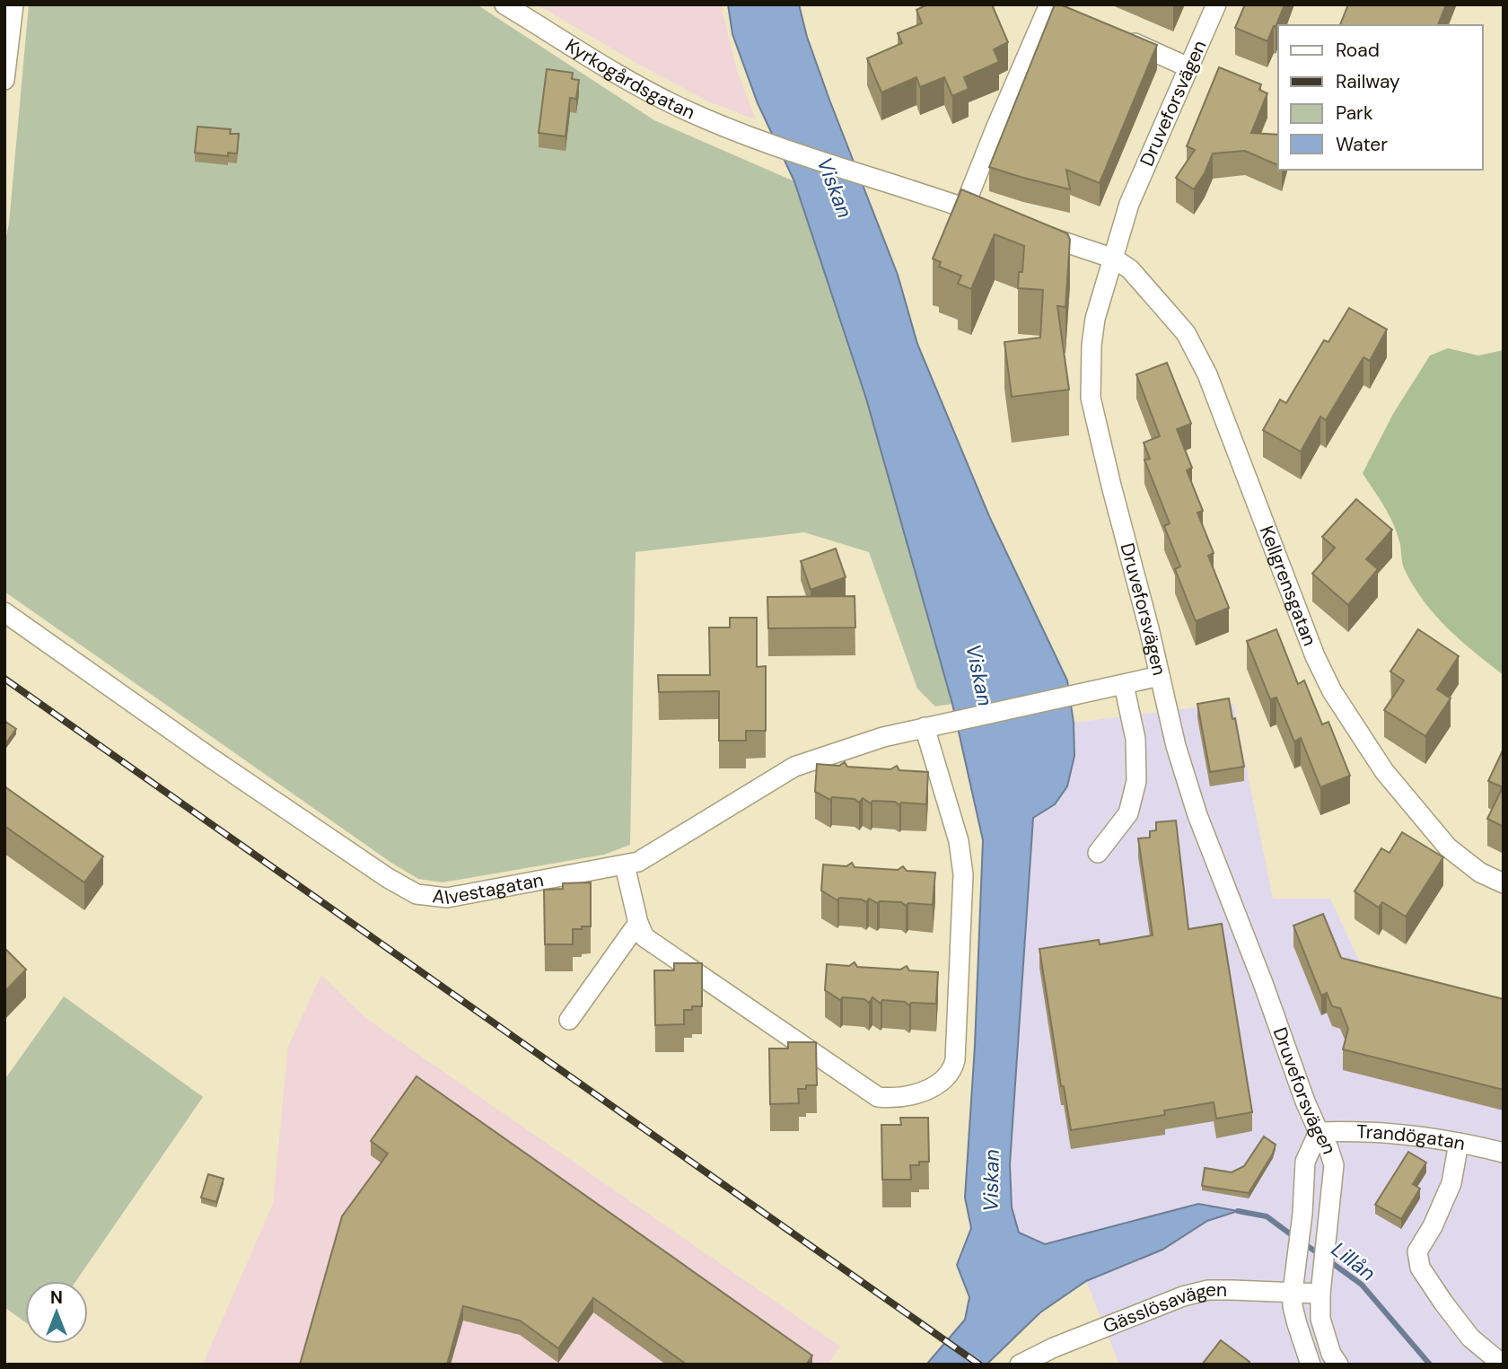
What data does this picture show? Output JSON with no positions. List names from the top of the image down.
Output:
{
  "streets": {
    "street": [
      "Kyrkogårdsgatan",
      "Druveforsvägen",
      "Kellgrensgatan",
      "Alvestagatan",
      "Trandögatan",
      "Gässlösavägen"
    ]
  },
  "crossings": [
    ["Druveforsvägen", "Kellgrensgatan"],
    ["Druveforsvägen", "Trandögatan"],
    ["Druveforsvägen", "Gässlösavägen"]
  ],
  "water": ["Viskan", "Lillån"],
  "legend": [
    "Road",
    "Railway",
    "Park",
    "Water"
  ],
  "north": "top"
}
